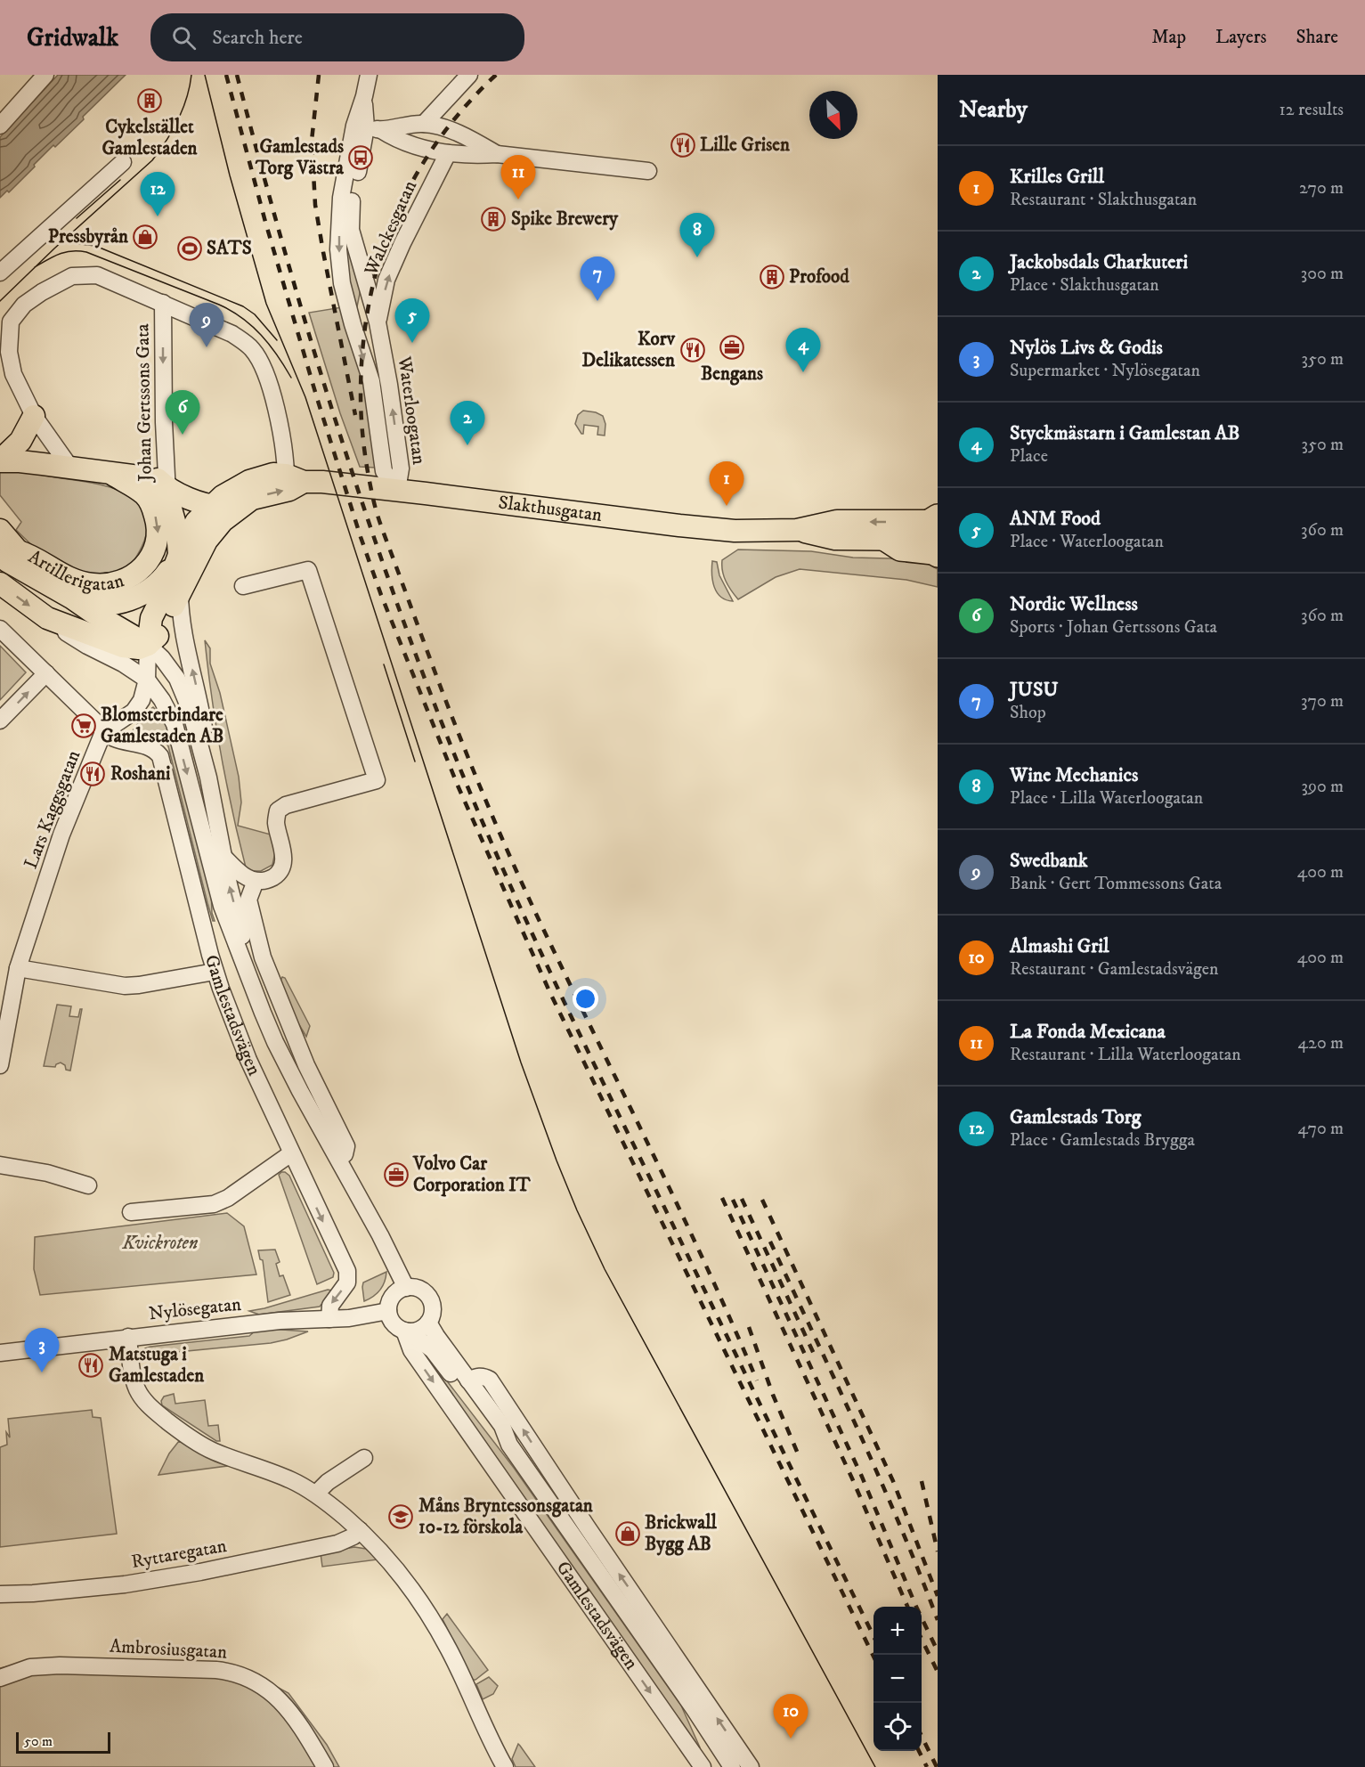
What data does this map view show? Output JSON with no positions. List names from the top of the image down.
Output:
{
  "streets": {
    "main road": ["Slakthusgatan", "Artillerigatan", "Gamlestadsvägen"],
    "street": [
      "Walckesgatan",
      "Johan Gertssons Gata",
      "Waterloogatan",
      "Lars Kaggsgatan",
      "Nylösegatan",
      "Ryttaregatan",
      "Ambrosiusgatan"
    ]
  },
  "crossings": [
    ["Walckesgatan", "Waterloogatan"],
    ["Johan Gertssons Gata", "Artillerigatan"],
    ["Waterloogatan", "Slakthusgatan"],
    ["Slakthusgatan", "Artillerigatan"],
    ["Slakthusgatan", "Gamlestadsvägen"],
    ["Artillerigatan", "Gamlestadsvägen"],
    ["Lars Kaggsgatan", "Gamlestadsvägen"],
    ["Gamlestadsvägen", "Nylösegatan"]
  ],
  "one_way": ["Walckesgatan", "Johan Gertssons Gata"],
  "parks": ["Kvickroten"],
  "places": {
    "building": ["Cykelstället Gamlestaden", "Spike Brewery", "Profood"],
    "restaurant": [
      "Lille Grisen",
      "Korv Delikatessen",
      "Roshani",
      "Matstuga i Gamlestaden"
    ],
    "bus stop": ["Gamlestads Torg Västra"],
    "shop": ["Pressbyrån", "Brickwall Bygg AB"],
    "sports": ["SATS"],
    "office": ["Bengans", "Volvo Car Corporation IT"],
    "supermarket": ["Blomsterbindare Gamlestaden AB"],
    "school or university": ["Måns Bryntessonsgatan 10-12 förskola"]
  },
  "scale_bar": "50 m",
  "north": "bottom right",
  "page": {
    "header": "Gridwalk",
    "search": "Search here",
    "nav": ["Map", "Layers", "Share"],
    "heading": ["Nearby", "12 results"],
    "list": [
      {
        "mark": "1",
        "name": "Krilles Grill",
        "note": "Restaurant · Slakthusgatan",
        "value": "270 m"
      },
      {
        "mark": "2",
        "name": "Jackobsdals Charkuteri",
        "note": "Place · Slakthusgatan",
        "value": "300 m"
      },
      {
        "mark": "3",
        "name": "Nylös Livs & Godis",
        "note": "Supermarket · Nylösegatan",
        "value": "350 m"
      },
      {
        "mark": "4",
        "name": "Styckmästarn i Gamlestan AB",
        "note": "Place",
        "value": "350 m"
      },
      {
        "mark": "5",
        "name": "ANM Food",
        "note": "Place · Waterloogatan",
        "value": "360 m"
      },
      {
        "mark": "6",
        "name": "Nordic Wellness",
        "note": "Sports · Johan Gertssons Gata",
        "value": "360 m"
      },
      {
        "mark": "7",
        "name": "JUSU",
        "note": "Shop",
        "value": "370 m"
      },
      {
        "mark": "8",
        "name": "Wine Mechanics",
        "note": "Place · Lilla Waterloogatan",
        "value": "390 m"
      },
      {
        "mark": "9",
        "name": "Swedbank",
        "note": "Bank · Gert Tommessons Gata",
        "value": "400 m"
      },
      {
        "mark": "10",
        "name": "Almashi Gril",
        "note": "Restaurant · Gamlestadsvägen",
        "value": "400 m"
      },
      {
        "mark": "11",
        "name": "La Fonda Mexicana",
        "note": "Restaurant · Lilla Waterloogatan",
        "value": "420 m"
      },
      {
        "mark": "12",
        "name": "Gamlestads Torg",
        "note": "Place · Gamlestads Brygga",
        "value": "470 m"
      }
    ],
    "pins": [
      "11",
      "12",
      "8",
      "7",
      "5",
      "9",
      "4",
      "6",
      "2",
      "1",
      "3",
      "10"
    ],
    "map_buttons": ["+", "−"],
    "scale": "50 m"
  }
}
